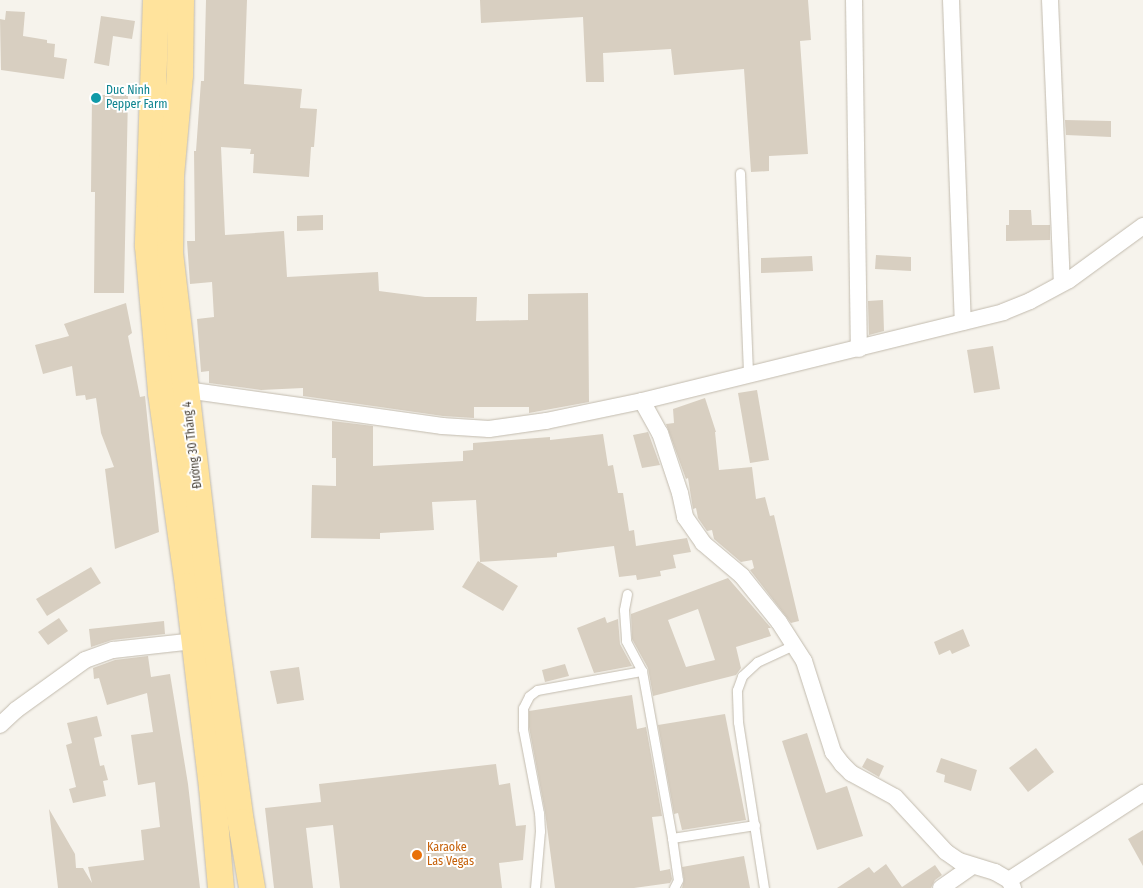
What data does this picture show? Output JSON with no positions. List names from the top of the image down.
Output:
{
  "streets": {
    "main road": ["Đường 30 Tháng 4"]
  },
  "places": ["Duc Ninh Pepper Farm", "Karaoke Las Vegas"]
}
